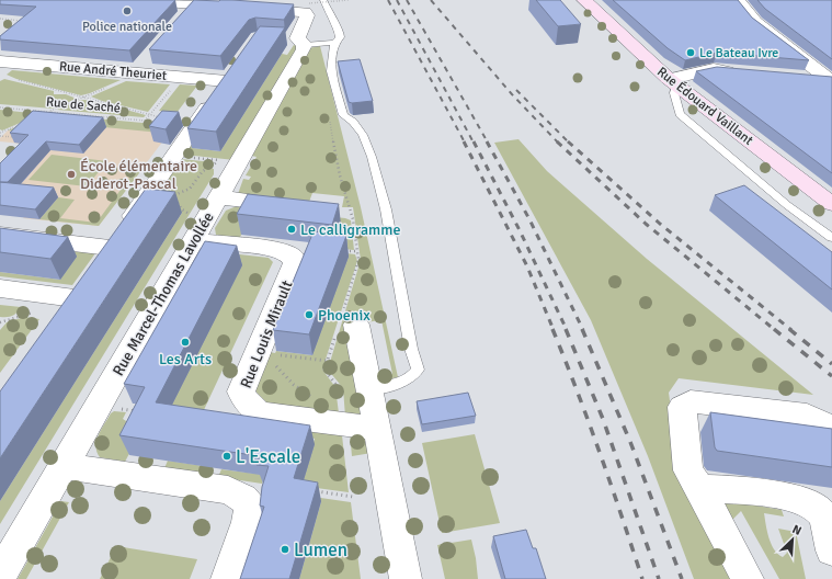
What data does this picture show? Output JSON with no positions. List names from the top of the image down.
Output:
{
  "streets": {
    "main road": ["Rue Édouard Vaillant"],
    "street": ["Rue André Theuriet", "Rue Marcel-Thomas Lavollée", "Rue Louis Mirault"],
    "path": ["Rue de Saché"]
  },
  "crossings": [
    ["Rue Marcel-Thomas Lavollée", "Rue Louis Mirault"]
  ],
  "places": [
    "Police nationale",
    "Le Bateau Ivre",
    "École élémentaire Diderot-Pascal",
    "Le calligramme",
    "Phoenix",
    "Les Arts",
    "L'Escale",
    "Lumen"
  ],
  "north": "top right"
}
